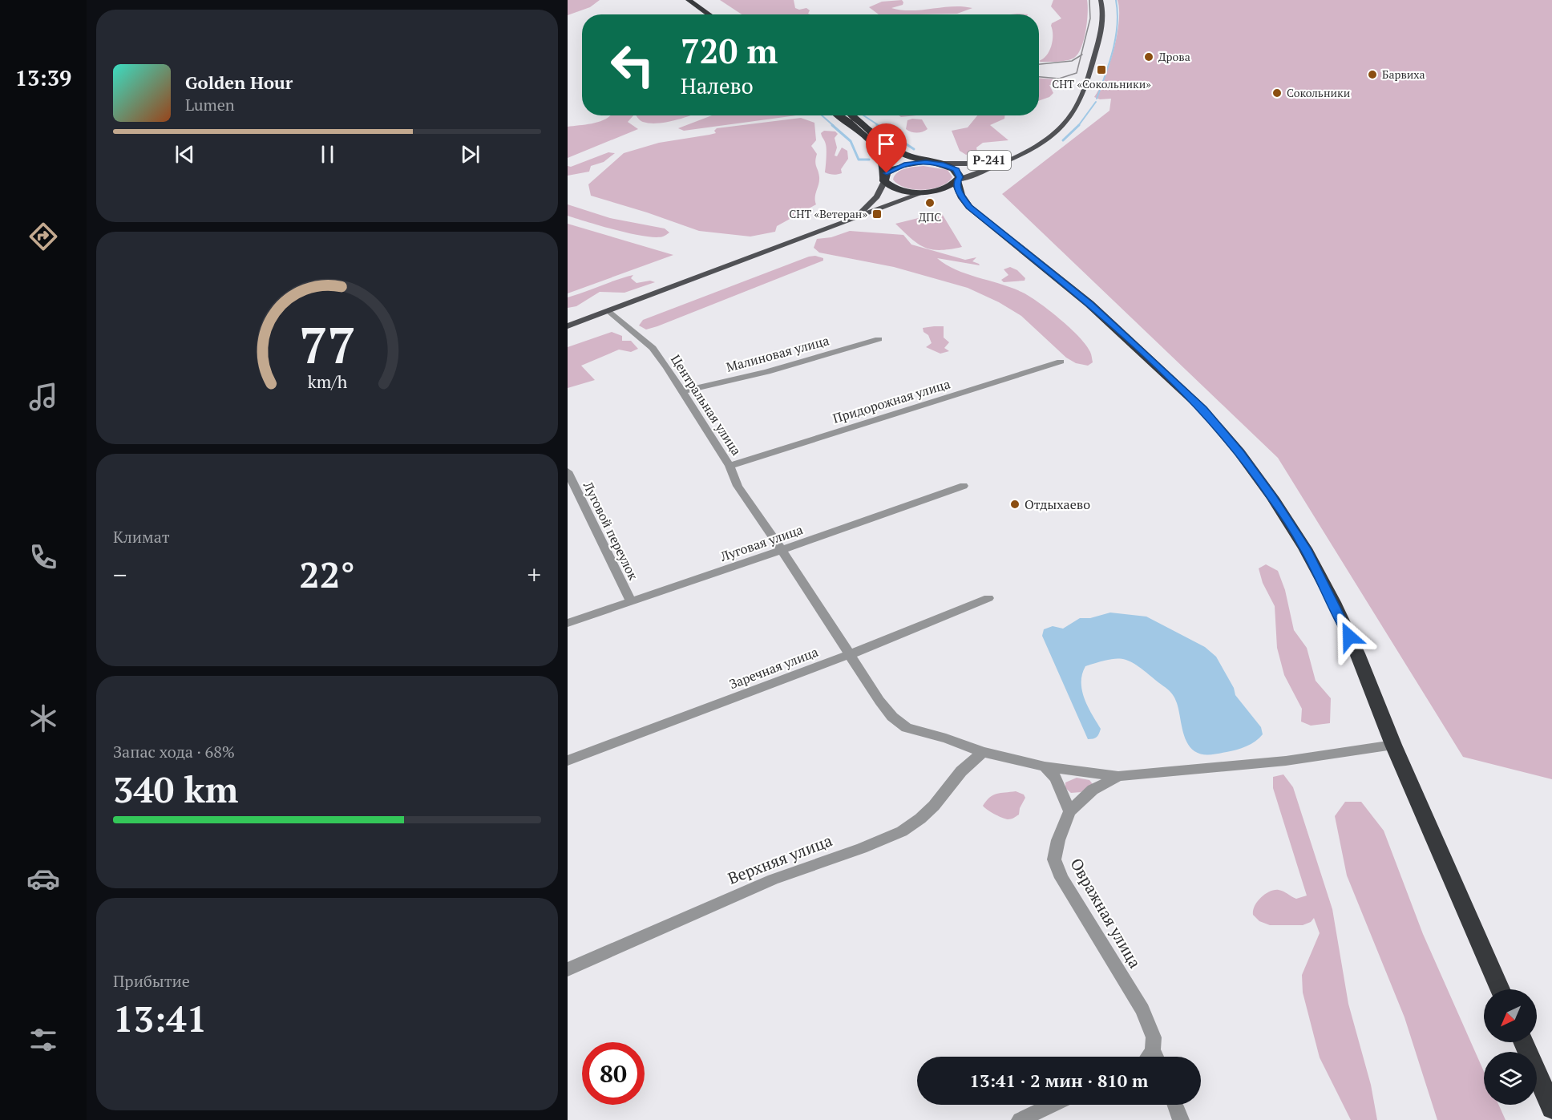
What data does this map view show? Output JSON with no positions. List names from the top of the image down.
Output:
{
  "streets": {
    "highway": ["Р-241"],
    "street": [
      "Малиновая улица",
      "Придорожная улица",
      "Центральная улица",
      "Луговой переулок",
      "Луговая улица",
      "Заречная улица",
      "Верхняя улица",
      "Овражная улица"
    ]
  },
  "crossings": [
    ["Малиновая улица", "Центральная улица"],
    ["Придорожная улица", "Центральная улица"],
    ["Центральная улица", "Луговая улица"],
    ["Центральная улица", "Заречная улица"],
    ["Центральная улица", "Верхняя улица"],
    ["Центральная улица", "Овражная улица"],
    ["Луговой переулок", "Луговая улица"]
  ],
  "places": {
    "other": [
      "Дрова",
      "Барвиха",
      "Сокольники",
      "ДПС",
      "Отдыхаево"
    ],
    "transit": ["СНТ «Сокольники»", "СНТ «Ветеран»"]
  },
  "north": "bottom left",
  "page": {
    "tabs": "13:39",
    "turn": ["720 m", "Налево"],
    "song": ["Golden Hour", "Lumen"],
    "tile": [
      "Климат",
      ["Запас хода · 68%", "340 km"],
      ["Прибытие", "13:41"]
    ],
    "heat": ["−", "22°", "+"],
    "limit": "80",
    "trip": "13:41 · 2 мин · 810 m",
    "gauge": ["77", "km/h"]
  }
}
